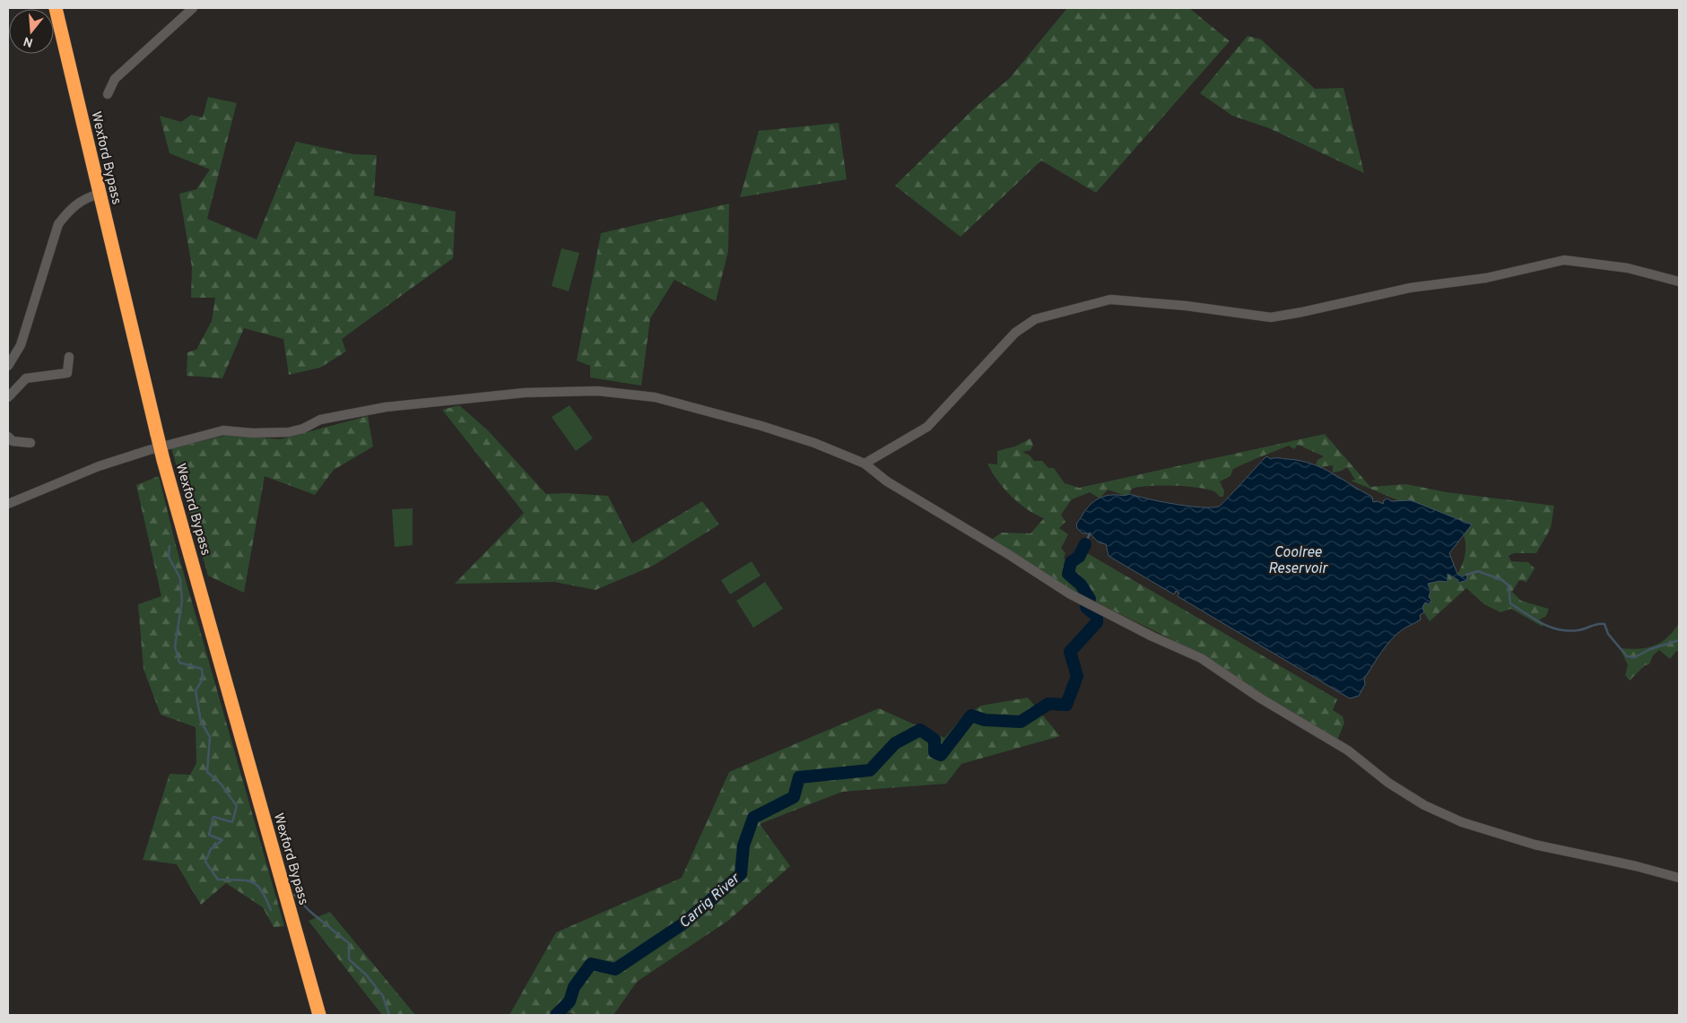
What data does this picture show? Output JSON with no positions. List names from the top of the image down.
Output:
{
  "streets": {
    "highway": ["Wexford Bypass"]
  },
  "water": ["Coolree Reservoir", "Carrig River"],
  "north": "bottom"
}
